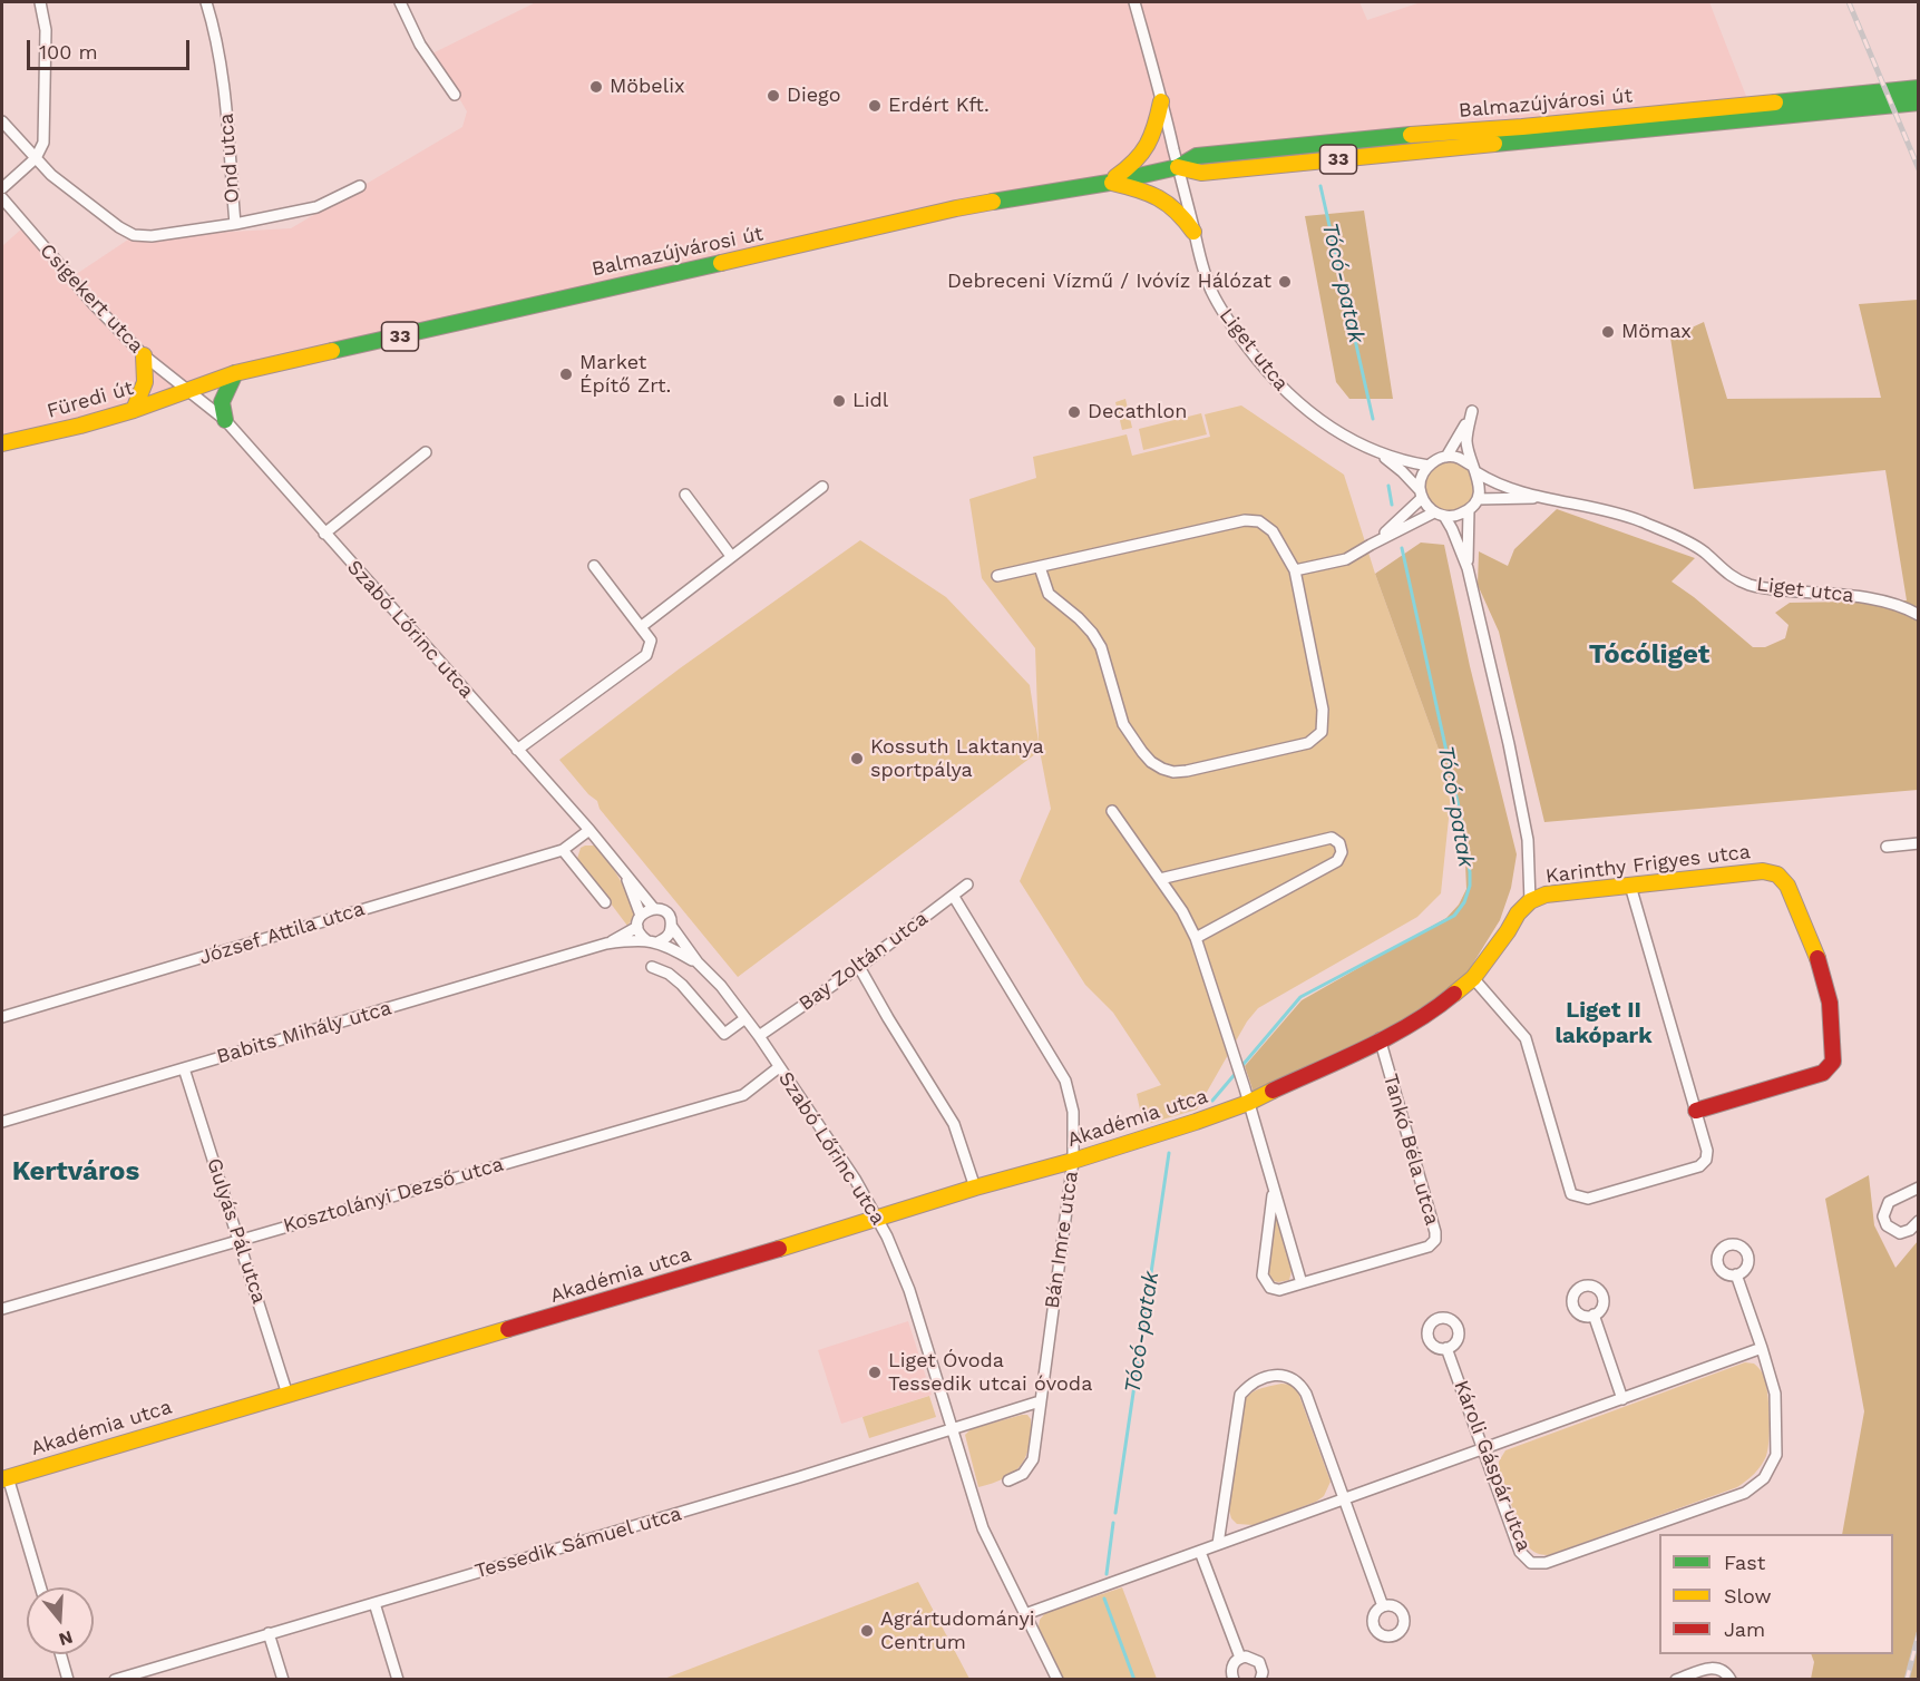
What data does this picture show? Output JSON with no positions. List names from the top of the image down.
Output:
{
  "streets": {
    "main road": [
      "Balmazújvárosi út",
      "33",
      "Füredi út",
      "Karinthy Frigyes utca",
      "Akadémia utca"
    ],
    "street": [
      "Ond utca",
      "Csigekert utca",
      "Liget utca",
      "Szabó Lőrinc utca",
      "József Attila utca",
      "Bay Zoltán utca",
      "Babits Mihály utca",
      "Tankó Béla utca",
      "Kosztolányi Dezső utca",
      "Gulyás Pál utca",
      "Bán Imre utca",
      "Károli Gáspár utca",
      "Tessedik Sámuel utca"
    ]
  },
  "crossings": [
    ["Balmazújvárosi út", "Csigekert utca"],
    ["Balmazújvárosi út", "Liget utca"],
    ["Balmazújvárosi út", "Füredi út"],
    ["Balmazújvárosi út", "Szabó Lőrinc utca"],
    ["Csigekert utca", "Füredi út"],
    ["Csigekert utca", "Szabó Lőrinc utca"],
    ["Füredi út", "Szabó Lőrinc utca"],
    ["Szabó Lőrinc utca", "Bay Zoltán utca"],
    ["Szabó Lőrinc utca", "Babits Mihály utca"],
    ["Szabó Lőrinc utca", "Akadémia utca"],
    ["Szabó Lőrinc utca", "Kosztolányi Dezső utca"],
    ["Szabó Lőrinc utca", "Tessedik Sámuel utca"],
    ["Karinthy Frigyes utca", "Akadémia utca"],
    ["Karinthy Frigyes utca", "Tankó Béla utca"],
    ["Bay Zoltán utca", "Bán Imre utca"],
    ["Babits Mihály utca", "Gulyás Pál utca"],
    ["Akadémia utca", "Tankó Béla utca"],
    ["Akadémia utca", "Gulyás Pál utca"],
    ["Akadémia utca", "Bán Imre utca"],
    ["Kosztolányi Dezső utca", "Gulyás Pál utca"],
    ["Bán Imre utca", "Tessedik Sámuel utca"]
  ],
  "districts": ["Tócóliget", "Liget II lakópark", "Kertváros"],
  "water": ["Tócó-patak"],
  "places": [
    "Möbelix",
    "Diego",
    "Erdért Kft.",
    "Debreceni Vízmű / Ivóvíz Hálózat",
    "Mömax",
    "Market Építő Zrt.",
    "Lidl",
    "Decathlon",
    "Kossuth Laktanya sportpálya",
    "Liget Óvoda Tessedik utcai óvoda",
    "Agrártudományi Centrum"
  ],
  "legend": ["Fast", "Slow", "Jam"],
  "scale_bar": "100 m",
  "north": "bottom"
}
